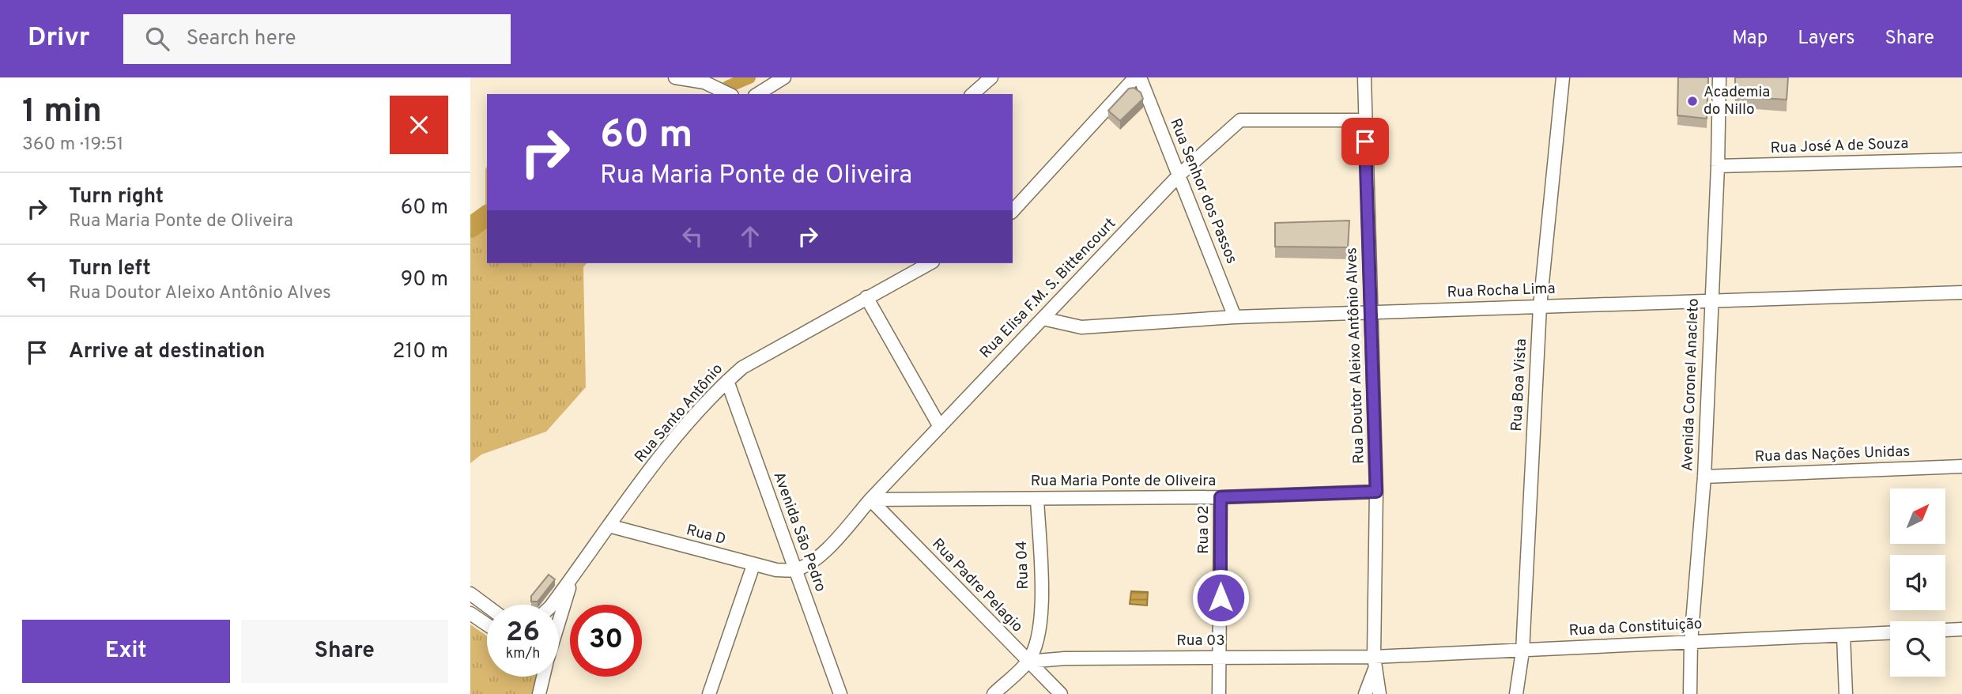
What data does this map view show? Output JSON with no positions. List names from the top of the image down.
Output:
{
  "streets": {
    "street": [
      "Rua José A de Souza",
      "Rua Senhor dos Passos",
      "Rua Elisa F.M. S. Bittencourt",
      "Rua Rocha Lima",
      "Rua Doutor Aleixo Antônio Alves",
      "Rua Boa Vista",
      "Avenida Coronel Anacleto",
      "Rua Santo Antônio",
      "Rua das Nações Unidas",
      "Rua Maria Ponte de Oliveira",
      "Rua 02",
      "Avenida São Pedro",
      "Rua D",
      "Rua 04",
      "Rua Padre Pelagio",
      "Rua da Constituição",
      "Rua 03"
    ]
  },
  "crossings": [
    ["Rua José A de Souza", "Avenida Coronel Anacleto"],
    ["Rua Senhor dos Passos", "Rua Elisa F.M. S. Bittencourt"],
    ["Rua Senhor dos Passos", "Rua Rocha Lima"],
    ["Rua Elisa F.M. S. Bittencourt", "Rua Rocha Lima"],
    ["Rua Elisa F.M. S. Bittencourt", "Rua Doutor Aleixo Antônio Alves"],
    ["Rua Elisa F.M. S. Bittencourt", "Rua Maria Ponte de Oliveira"],
    ["Rua Elisa F.M. S. Bittencourt", "Avenida São Pedro"],
    ["Rua Elisa F.M. S. Bittencourt", "Rua D"],
    ["Rua Elisa F.M. S. Bittencourt", "Rua Padre Pelagio"],
    ["Rua Rocha Lima", "Rua Doutor Aleixo Antônio Alves"],
    ["Rua Rocha Lima", "Rua Boa Vista"],
    ["Rua Rocha Lima", "Avenida Coronel Anacleto"],
    ["Rua Doutor Aleixo Antônio Alves", "Rua Maria Ponte de Oliveira"],
    ["Rua Doutor Aleixo Antônio Alves", "Rua da Constituição"],
    ["Rua Doutor Aleixo Antônio Alves", "Rua 03"],
    ["Rua Boa Vista", "Rua da Constituição"],
    ["Avenida Coronel Anacleto", "Rua das Nações Unidas"],
    ["Avenida Coronel Anacleto", "Rua da Constituição"],
    ["Rua Santo Antônio", "Avenida São Pedro"],
    ["Rua Santo Antônio", "Rua D"],
    ["Rua Maria Ponte de Oliveira", "Rua 02"],
    ["Rua Maria Ponte de Oliveira", "Rua 04"],
    ["Rua Maria Ponte de Oliveira", "Rua Padre Pelagio"],
    ["Rua 02", "Rua 03"],
    ["Avenida São Pedro", "Rua D"],
    ["Rua 04", "Rua Padre Pelagio"],
    ["Rua 04", "Rua 03"],
    ["Rua Padre Pelagio", "Rua 03"],
    ["Rua da Constituição", "Rua 03"]
  ],
  "places": ["Academia do Nillo"],
  "north": "top right",
  "page": {
    "header": "Drivr",
    "search": "Search here",
    "nav": ["Map", "Layers", "Share"],
    "heading": ["1 min", "360 m · 19:51"],
    "turn": ["60 m", "Rua Maria Ponte de Oliveira"],
    "list": [
      {
        "name": "Turn right",
        "note": "Rua Maria Ponte de Oliveira",
        "value": "60 m"
      },
      {
        "name": "Turn left",
        "note": "Rua Doutor Aleixo Antônio Alves",
        "value": "90 m"
      },
      {
        "name": "Arrive at destination",
        "value": "210 m"
      }
    ],
    "speed": "26 km/h",
    "limit": "30",
    "buttons": ["Exit", "Share"]
  }
}
